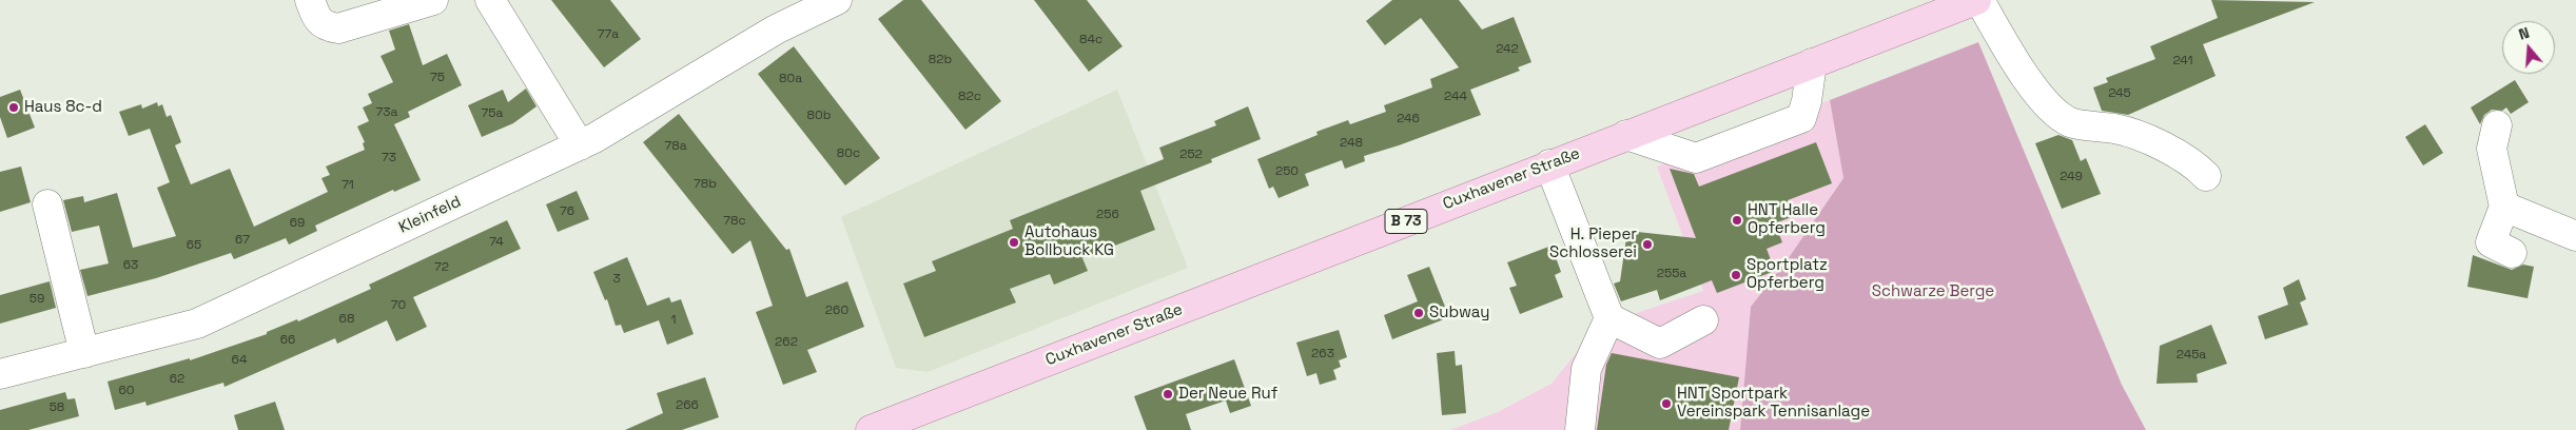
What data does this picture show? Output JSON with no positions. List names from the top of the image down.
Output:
{
  "streets": {
    "main road": ["Cuxhavener Straße", "B 73"],
    "street": ["Kleinfeld"]
  },
  "parks": ["Schwarze Berge"],
  "places": [
    "Haus 8c-d",
    "HNT Halle Opferberg",
    "Autohaus Bollbuck KG",
    "H. Pieper Schlosserei",
    "Sportplatz Opferberg",
    "Subway",
    "Der Neue Ruf",
    "HNT Sportpark Vereinspark Tennisanlage"
  ],
  "house_numbers": [
    "77a",
    "84c",
    "242",
    "82b",
    "241",
    "75",
    "80a",
    "245",
    "82c",
    "244",
    "73a",
    "75a",
    "80b",
    "246",
    "248",
    "78a",
    "80c",
    "252",
    "73",
    "250",
    "249",
    "78b",
    "71",
    "76",
    "256",
    "78c",
    "69",
    "67",
    "74",
    "65",
    "63",
    "72",
    "255a",
    "3",
    "59",
    "70",
    "260",
    "68",
    "1",
    "66",
    "262",
    "263",
    "245a",
    "64",
    "62",
    "60",
    "266",
    "58"
  ],
  "north": "top"
}
